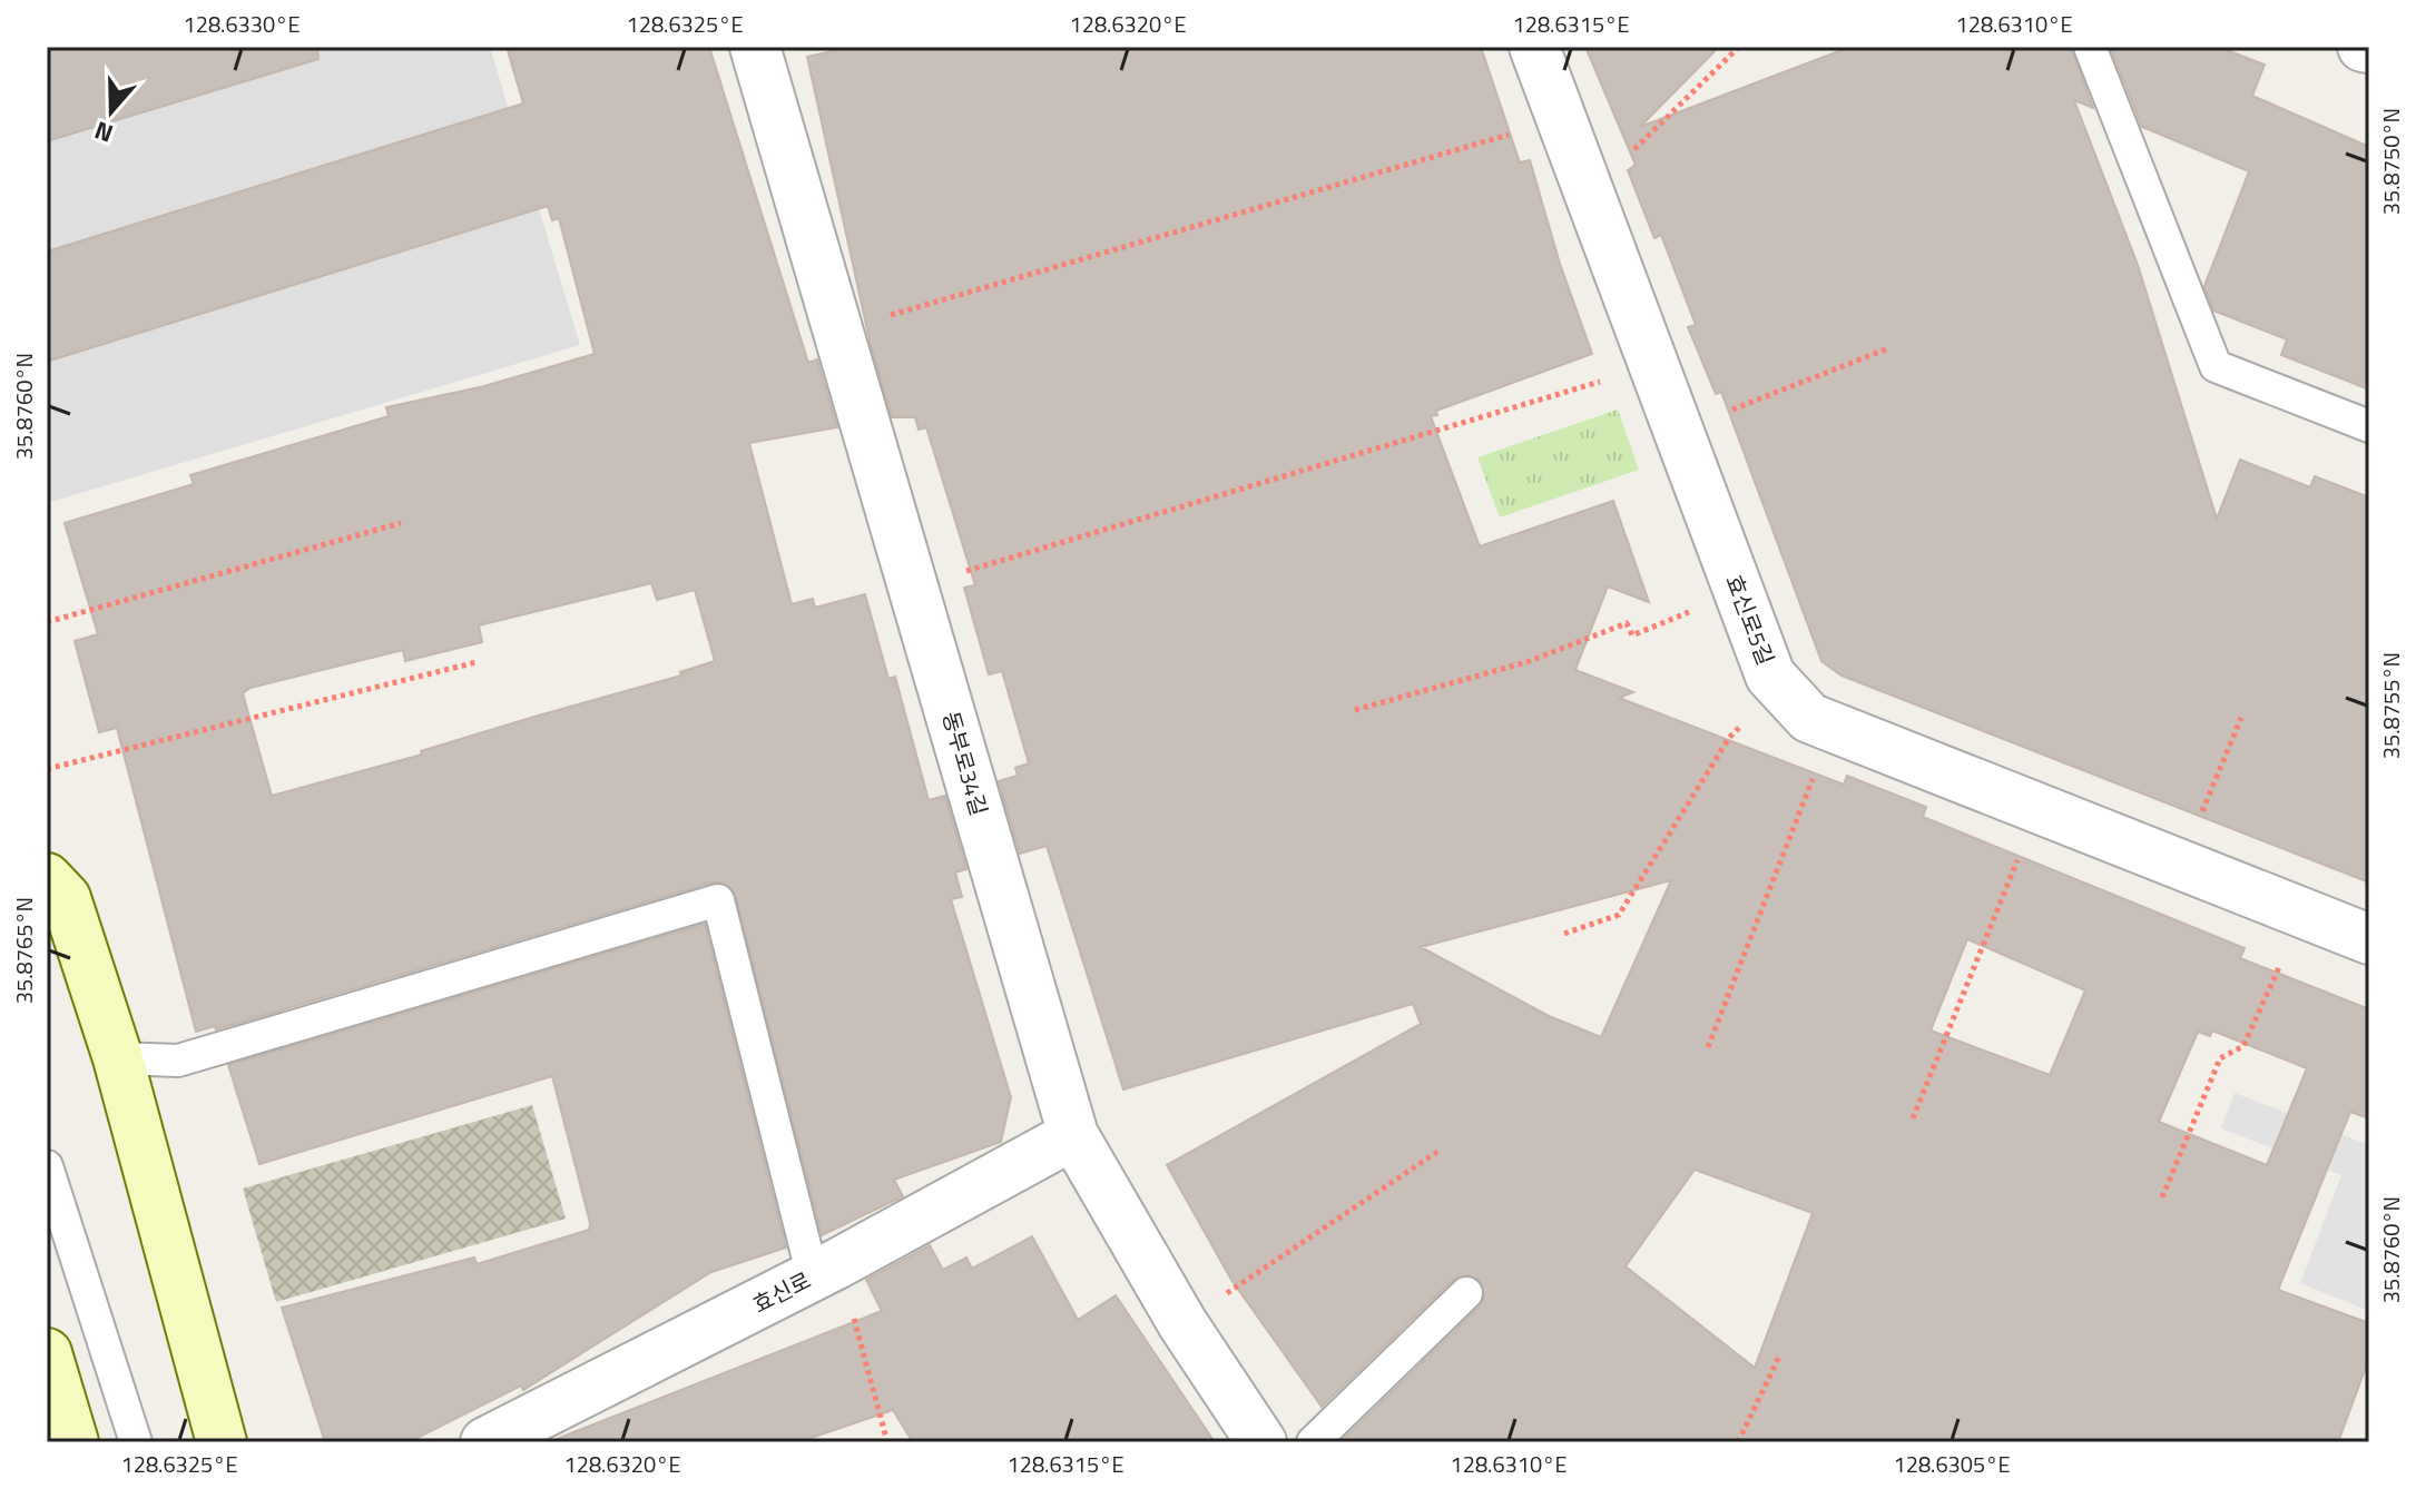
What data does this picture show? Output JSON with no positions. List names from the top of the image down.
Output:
{
  "streets": {
    "street": ["효신로5길", "동부로34길", "효신로"]
  },
  "crossings": [
    ["동부로34길", "효신로"]
  ],
  "north": "bottom",
  "coordinates": [
    "128.6330°E",
    "128.6325°E",
    "128.6320°E",
    "128.6315°E",
    "128.6310°E",
    "35.8750°N",
    "35.8760°N",
    "35.8755°N",
    "35.8765°N",
    "128.6305°E"
  ]
}
